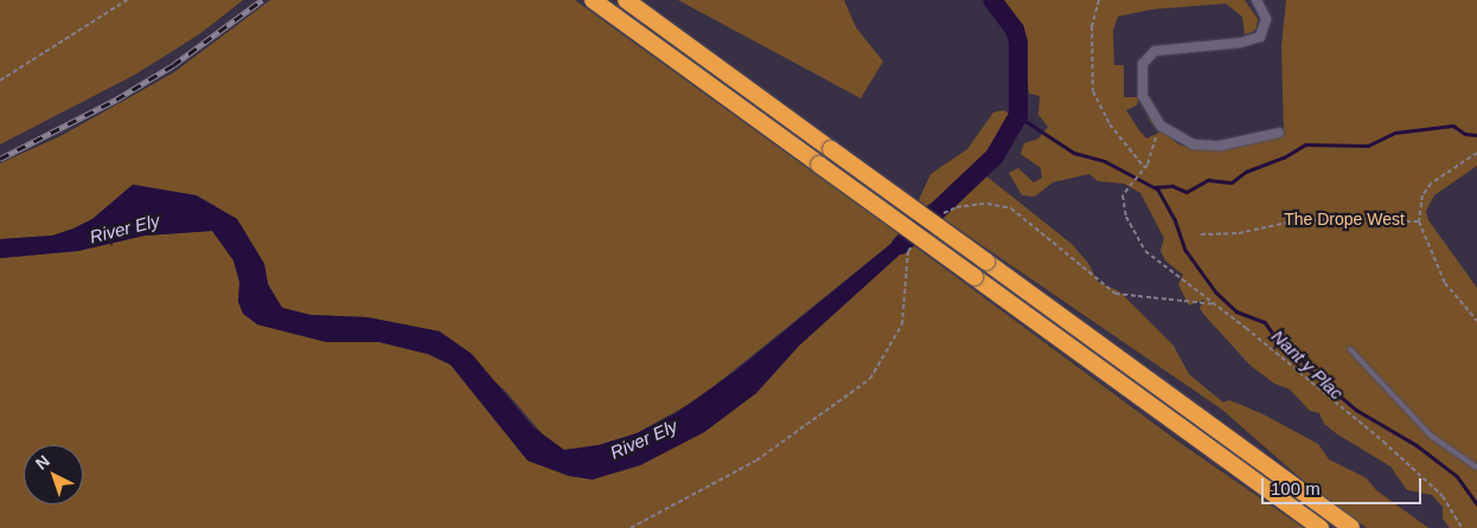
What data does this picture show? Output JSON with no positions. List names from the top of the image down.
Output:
{
  "water": ["River Ely", "Nant y Plac"],
  "parks": ["The Drope West"],
  "scale_bar": "100 m",
  "north": "top left"
}
